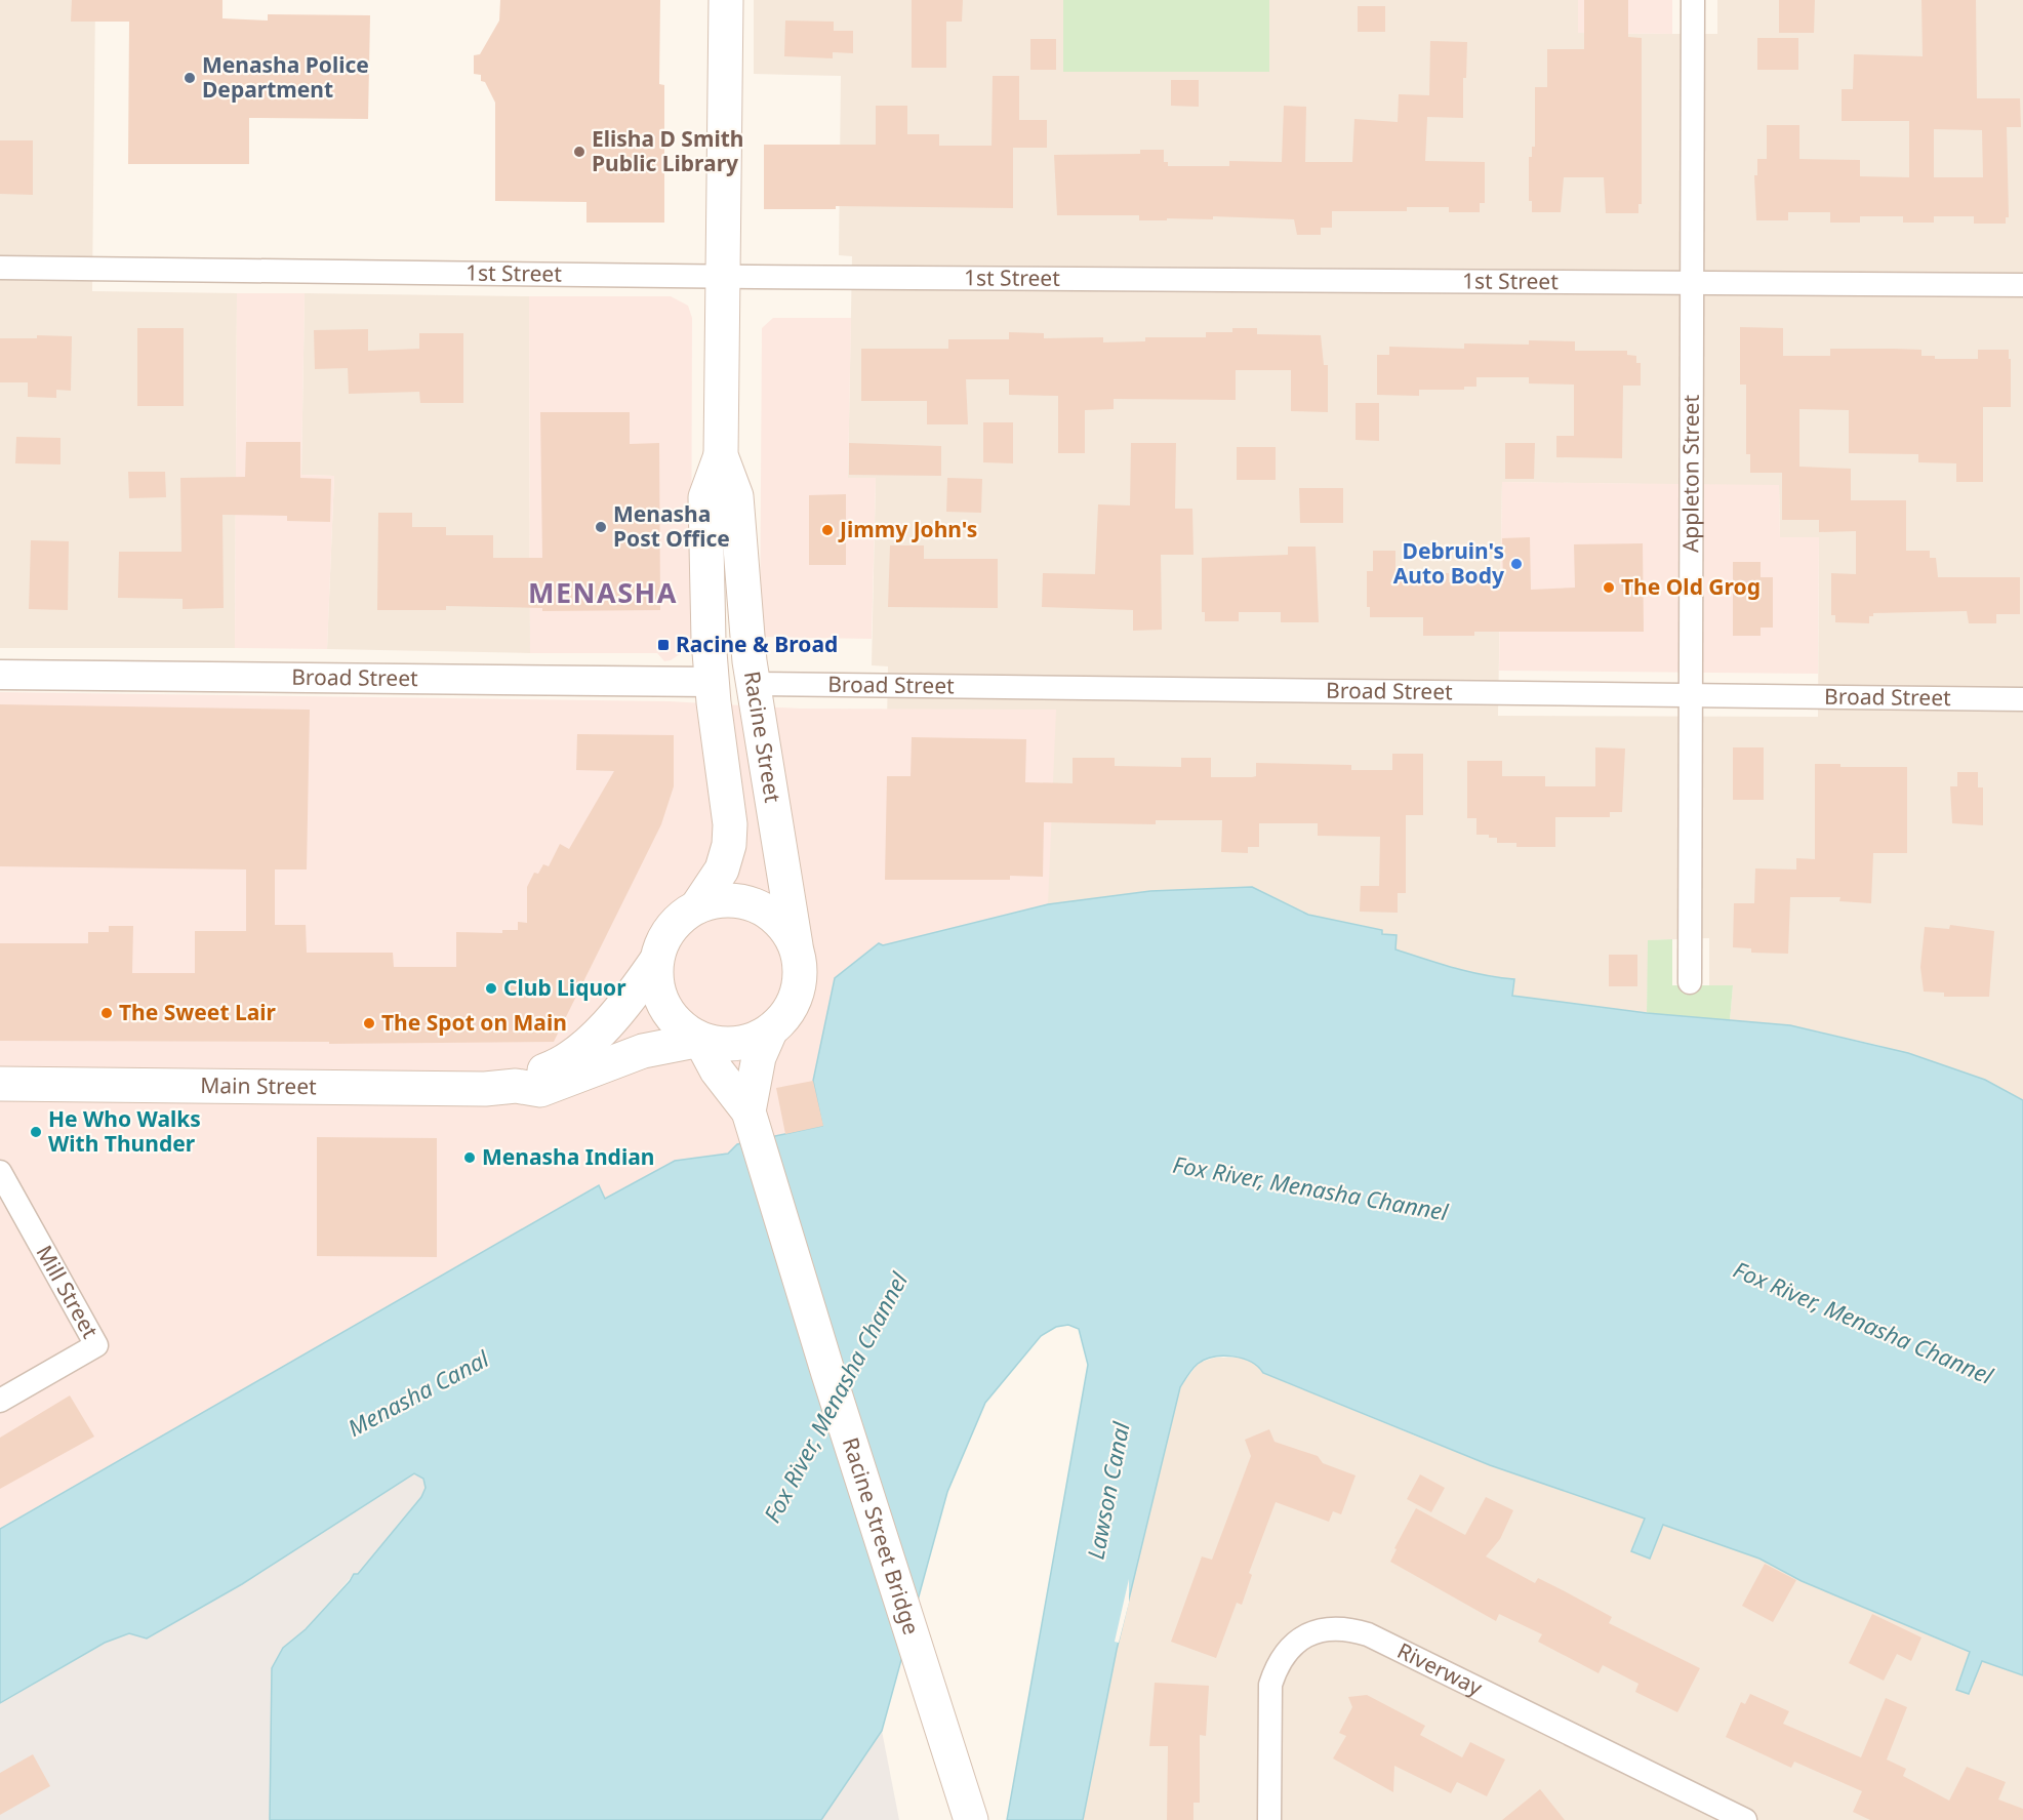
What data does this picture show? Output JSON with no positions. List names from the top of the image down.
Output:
{
  "streets": {
    "main road": ["Racine Street", "Main Street", "Racine Street Bridge"],
    "street": [
      "1st Street",
      "Appleton Street",
      "Broad Street",
      "Mill Street",
      "Riverway"
    ]
  },
  "crossings": [
    ["1st Street", "Appleton Street"],
    ["1st Street", "Racine Street"],
    ["Appleton Street", "Broad Street"],
    ["Broad Street", "Racine Street"],
    ["Racine Street", "Main Street"]
  ],
  "districts": ["MENASHA"],
  "water": ["Fox River, Menasha Channel", "Menasha Canal", "Lawson Canal"],
  "places": {
    "other": [
      "Menasha Police Department",
      "Elisha D Smith Public Library",
      "Menasha Post Office",
      "Jimmy John's",
      "Debruin's Auto Body",
      "The Old Grog",
      "Club Liquor",
      "The Sweet Lair",
      "The Spot on Main",
      "He Who Walks With Thunder",
      "Menasha Indian"
    ],
    "transit": ["Racine & Broad"]
  }
}
